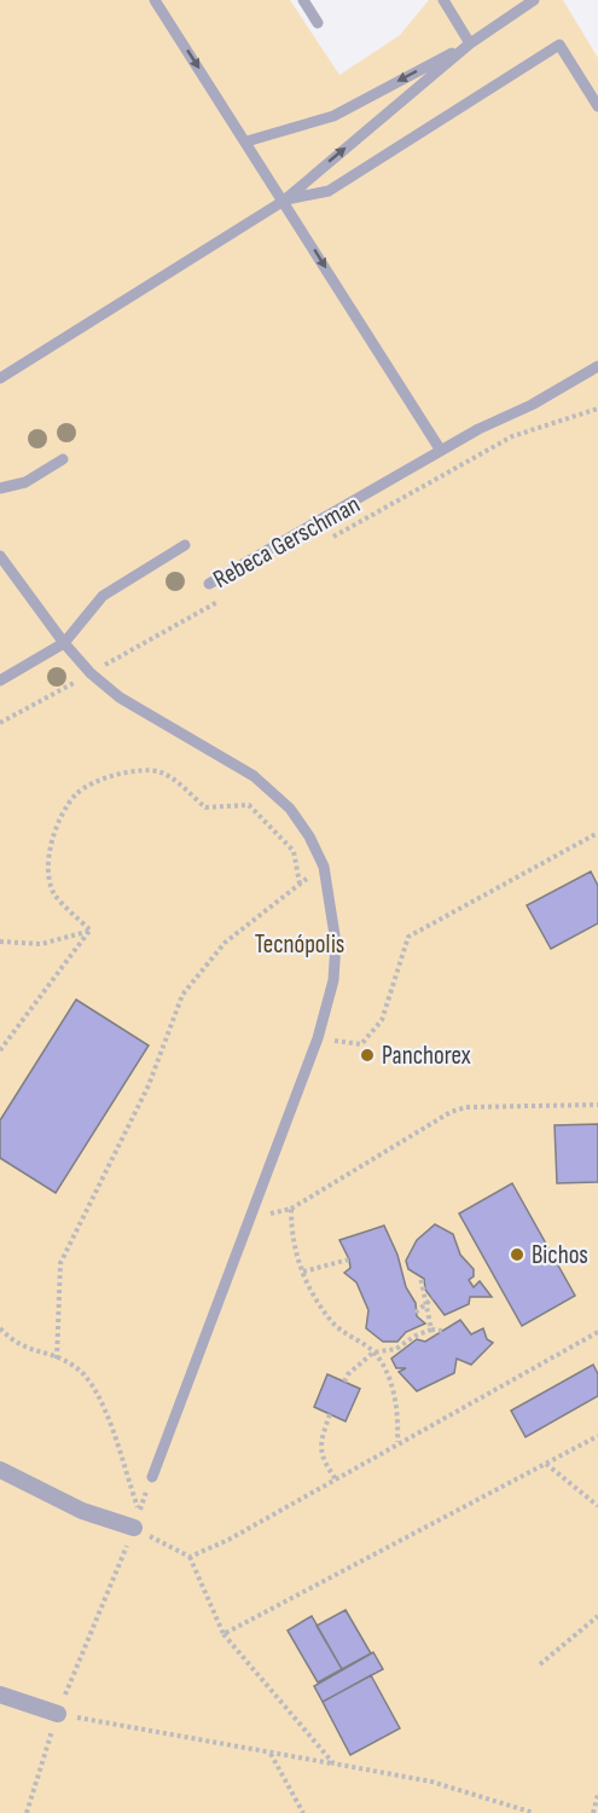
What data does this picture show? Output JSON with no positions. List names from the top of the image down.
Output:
{
  "streets": {
    "path": ["Rebeca Gerschman"]
  },
  "parks": ["Tecnópolis"],
  "places": ["Panchorex", "Bichos"]
}
